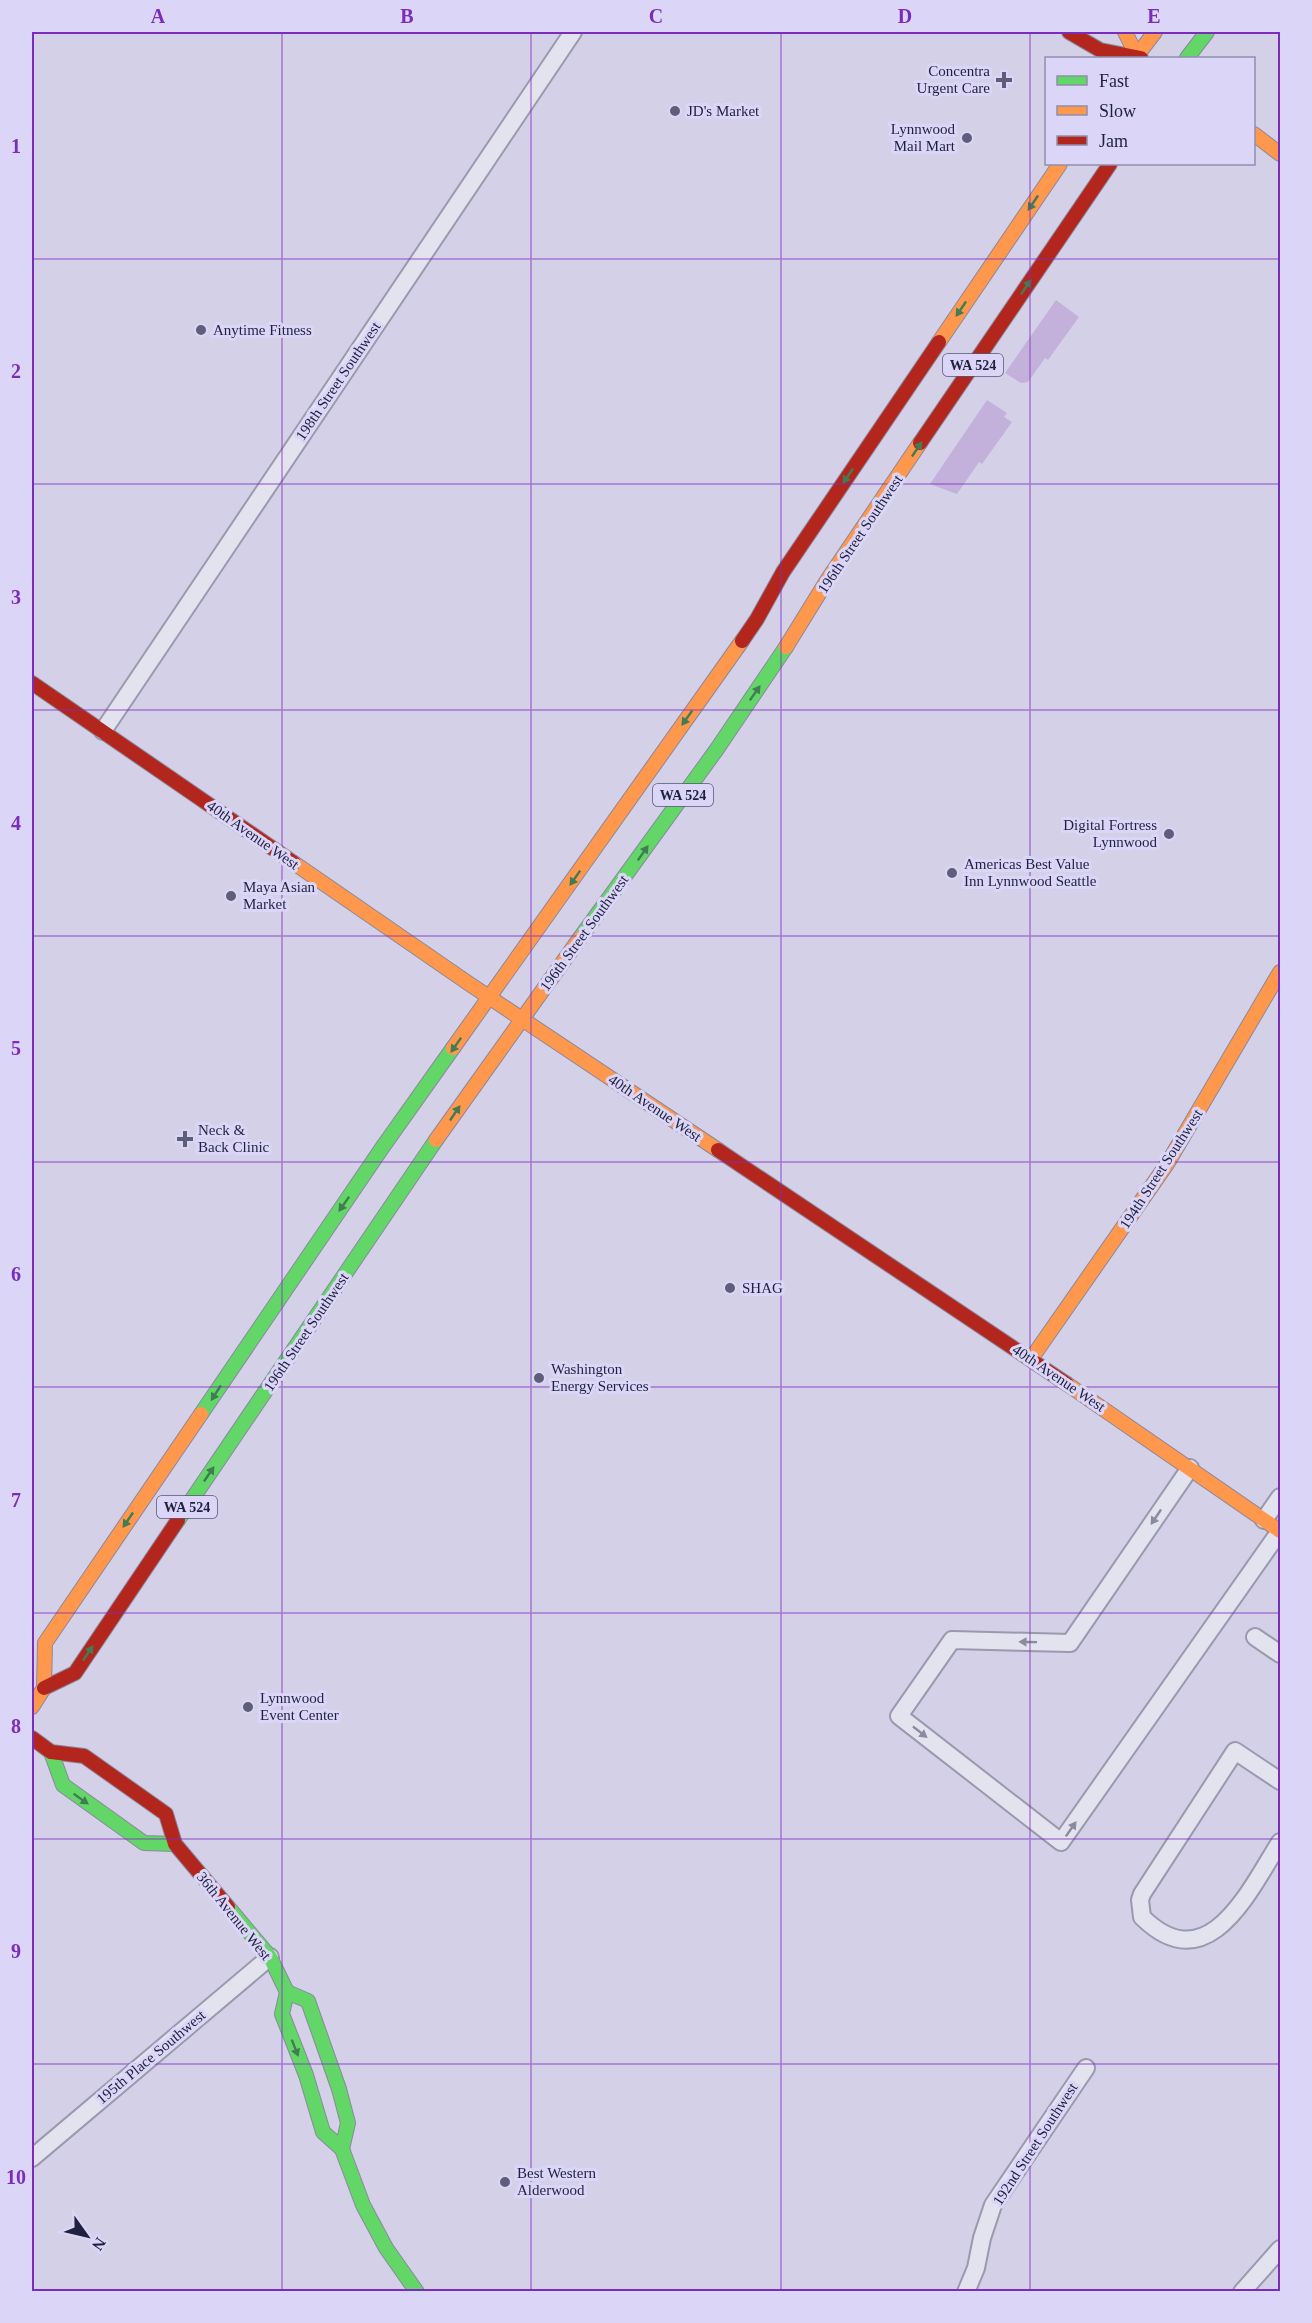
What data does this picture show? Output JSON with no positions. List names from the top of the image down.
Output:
{
  "streets": {
    "main road": [
      "WA 524",
      "196th Street Southwest",
      "40th Avenue West",
      "194th Street Southwest",
      "36th Avenue West"
    ],
    "street": ["198th Street Southwest", "195th Place Southwest", "192nd Street Southwest"]
  },
  "crossings": [
    ["WA 524", "196th Street Southwest"],
    ["WA 524", "40th Avenue West"],
    ["198th Street Southwest", "40th Avenue West"],
    ["196th Street Southwest", "40th Avenue West"],
    ["40th Avenue West", "194th Street Southwest"],
    ["36th Avenue West", "195th Place Southwest"]
  ],
  "places": {
    "health": ["Concentra Urgent Care", "Neck & Back Clinic"],
    "other": [
      "JD's Market",
      "Lynnwood Mail Mart",
      "Anytime Fitness",
      "Digital Fortress Lynnwood",
      "Americas Best Value Inn Lynnwood Seattle",
      "Maya Asian Market",
      "SHAG",
      "Washington Energy Services",
      "Lynnwood Event Center",
      "Best Western Alderwood"
    ]
  },
  "legend": ["Fast", "Slow", "Jam"],
  "north": "bottom right",
  "grid": {
    "columns": [
      "A",
      "B",
      "C",
      "D",
      "E"
    ],
    "rows": [
      "1",
      "2",
      "3",
      "4",
      "5",
      "6",
      "7",
      "8",
      "9",
      "10"
    ]
  }
}
